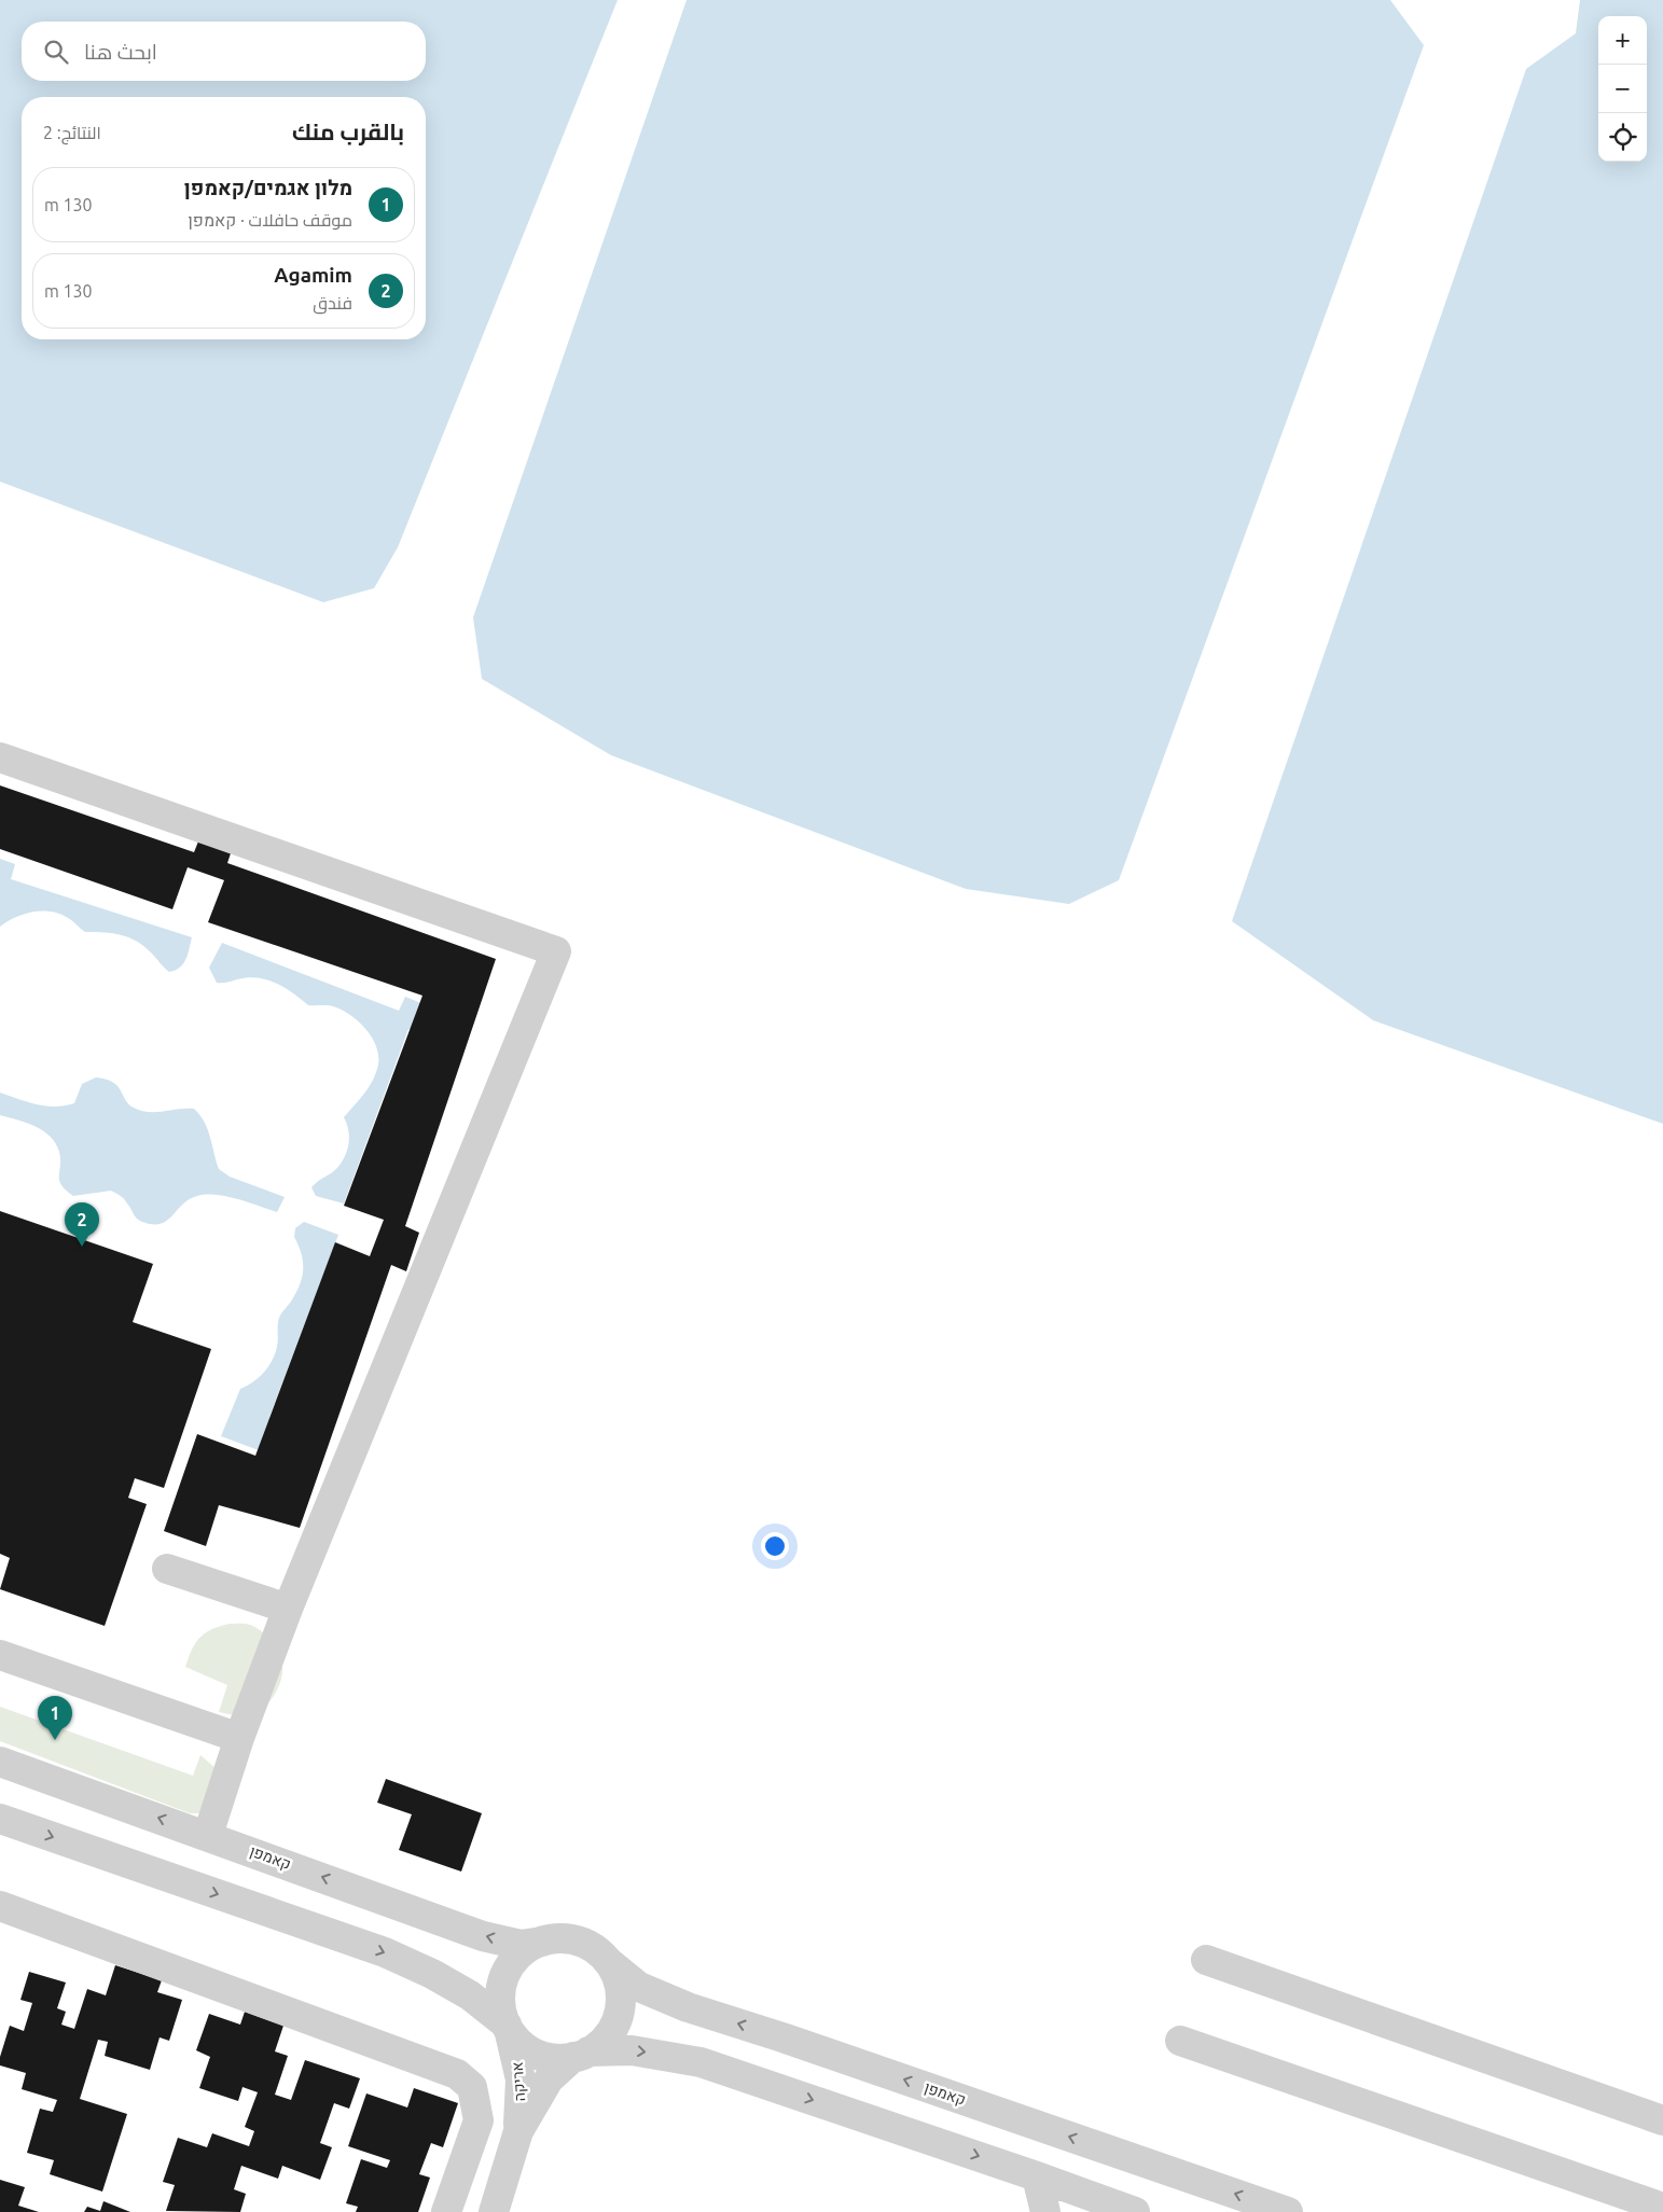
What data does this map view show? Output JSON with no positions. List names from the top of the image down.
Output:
{
  "streets": {
    "street": ["קאמפן", "אריקה"]
  },
  "crossings": [
    ["קאמפן", "אריקה"]
  ],
  "page": {
    "map_buttons": ["+", "−"],
    "search": "ابحث هنا",
    "heading": ["بالقرب منك", "النتائج: 2"],
    "list": [
      {
        "mark": "1",
        "name": "מלון אגמים/קאמפן",
        "note": "موقف حافلات · קאמפן",
        "value": "130 m"
      },
      {
        "mark": "2",
        "name": "Agamim",
        "note": "فندق",
        "value": "130 m"
      }
    ],
    "pins": ["2", "1"]
  }
}
